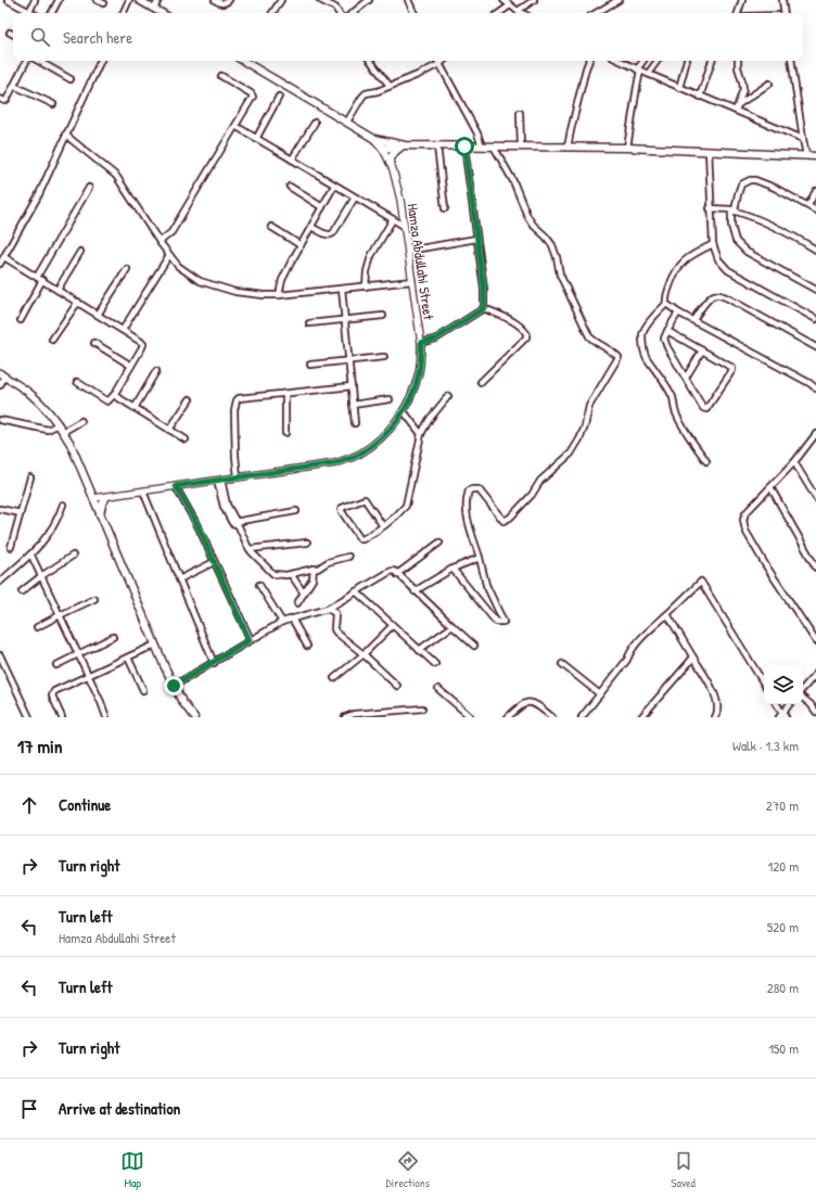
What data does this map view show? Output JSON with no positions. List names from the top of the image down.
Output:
{
  "streets": {
    "street": ["Hamza Abdullahi Street"]
  },
  "page": {
    "search": "Search here",
    "heading": ["17 min", "Walk · 1.3 km"],
    "list": [
      ["Continue", "270 m"],
      ["Turn right", "120 m"],
      ["Turn left", "Hamza Abdullahi Street", "520 m"],
      ["Turn left", "280 m"],
      ["Turn right", "150 m"],
      "Arrive at destination"
    ],
    "nav": ["Map", "Directions", "Saved"]
  }
}
